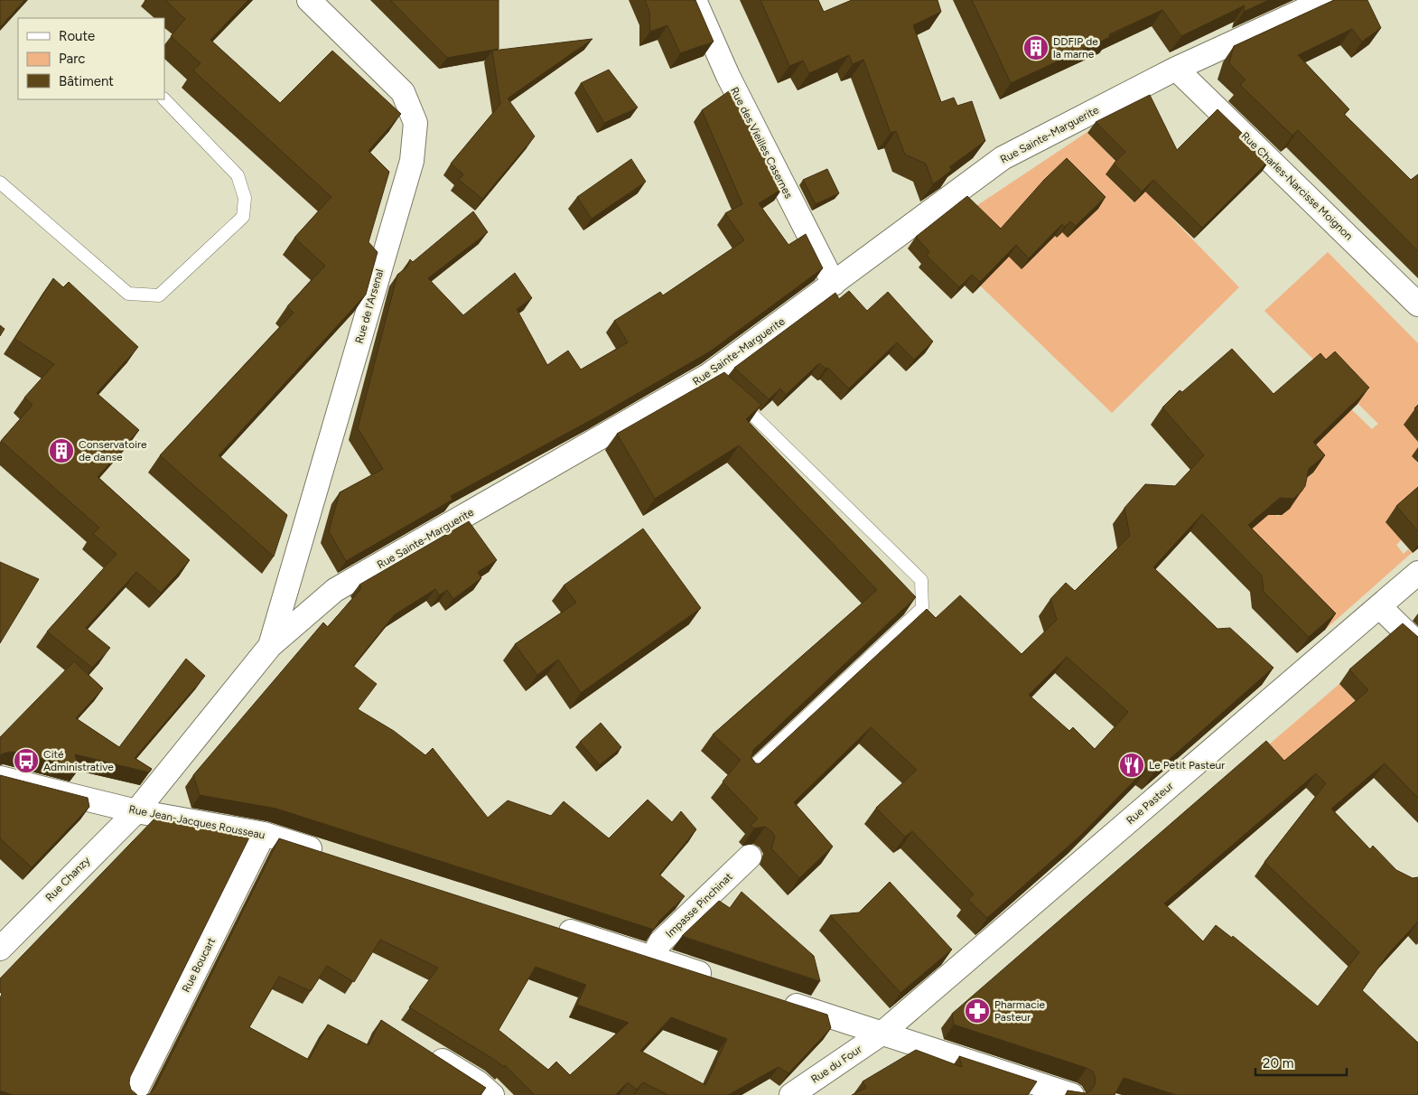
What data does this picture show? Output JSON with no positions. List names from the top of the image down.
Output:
{
  "streets": {
    "street": [
      "Rue Sainte-Marguerite",
      "Rue des Vieilles Casernes",
      "Rue Charles-Narcisse Moignon",
      "Rue de l'Arsenal",
      "Rue Pasteur",
      "Rue Jean-Jacques Rousseau",
      "Rue Chanzy",
      "Impasse Pinchinat",
      "Rue Boucart",
      "Rue du Four"
    ]
  },
  "crossings": [
    ["Rue Sainte-Marguerite", "Rue des Vieilles Casernes"],
    ["Rue Sainte-Marguerite", "Rue Charles-Narcisse Moignon"],
    ["Rue Sainte-Marguerite", "Rue de l'Arsenal"],
    ["Rue Sainte-Marguerite", "Rue Jean-Jacques Rousseau"],
    ["Rue Sainte-Marguerite", "Rue Chanzy"],
    ["Rue Pasteur", "Rue du Four"],
    ["Rue Jean-Jacques Rousseau", "Rue Chanzy"],
    ["Rue Jean-Jacques Rousseau", "Rue Boucart"]
  ],
  "places": {
    "building": ["DDFIP de la marne", "Conservatoire de danse"],
    "bus stop": ["Cité Administrative"],
    "restaurant": ["Le Petit Pasteur"],
    "pharmacy": ["Pharmacie Pasteur"]
  },
  "legend": ["Route", "Parc", "Bâtiment"],
  "scale_bar": "20 m"
}
